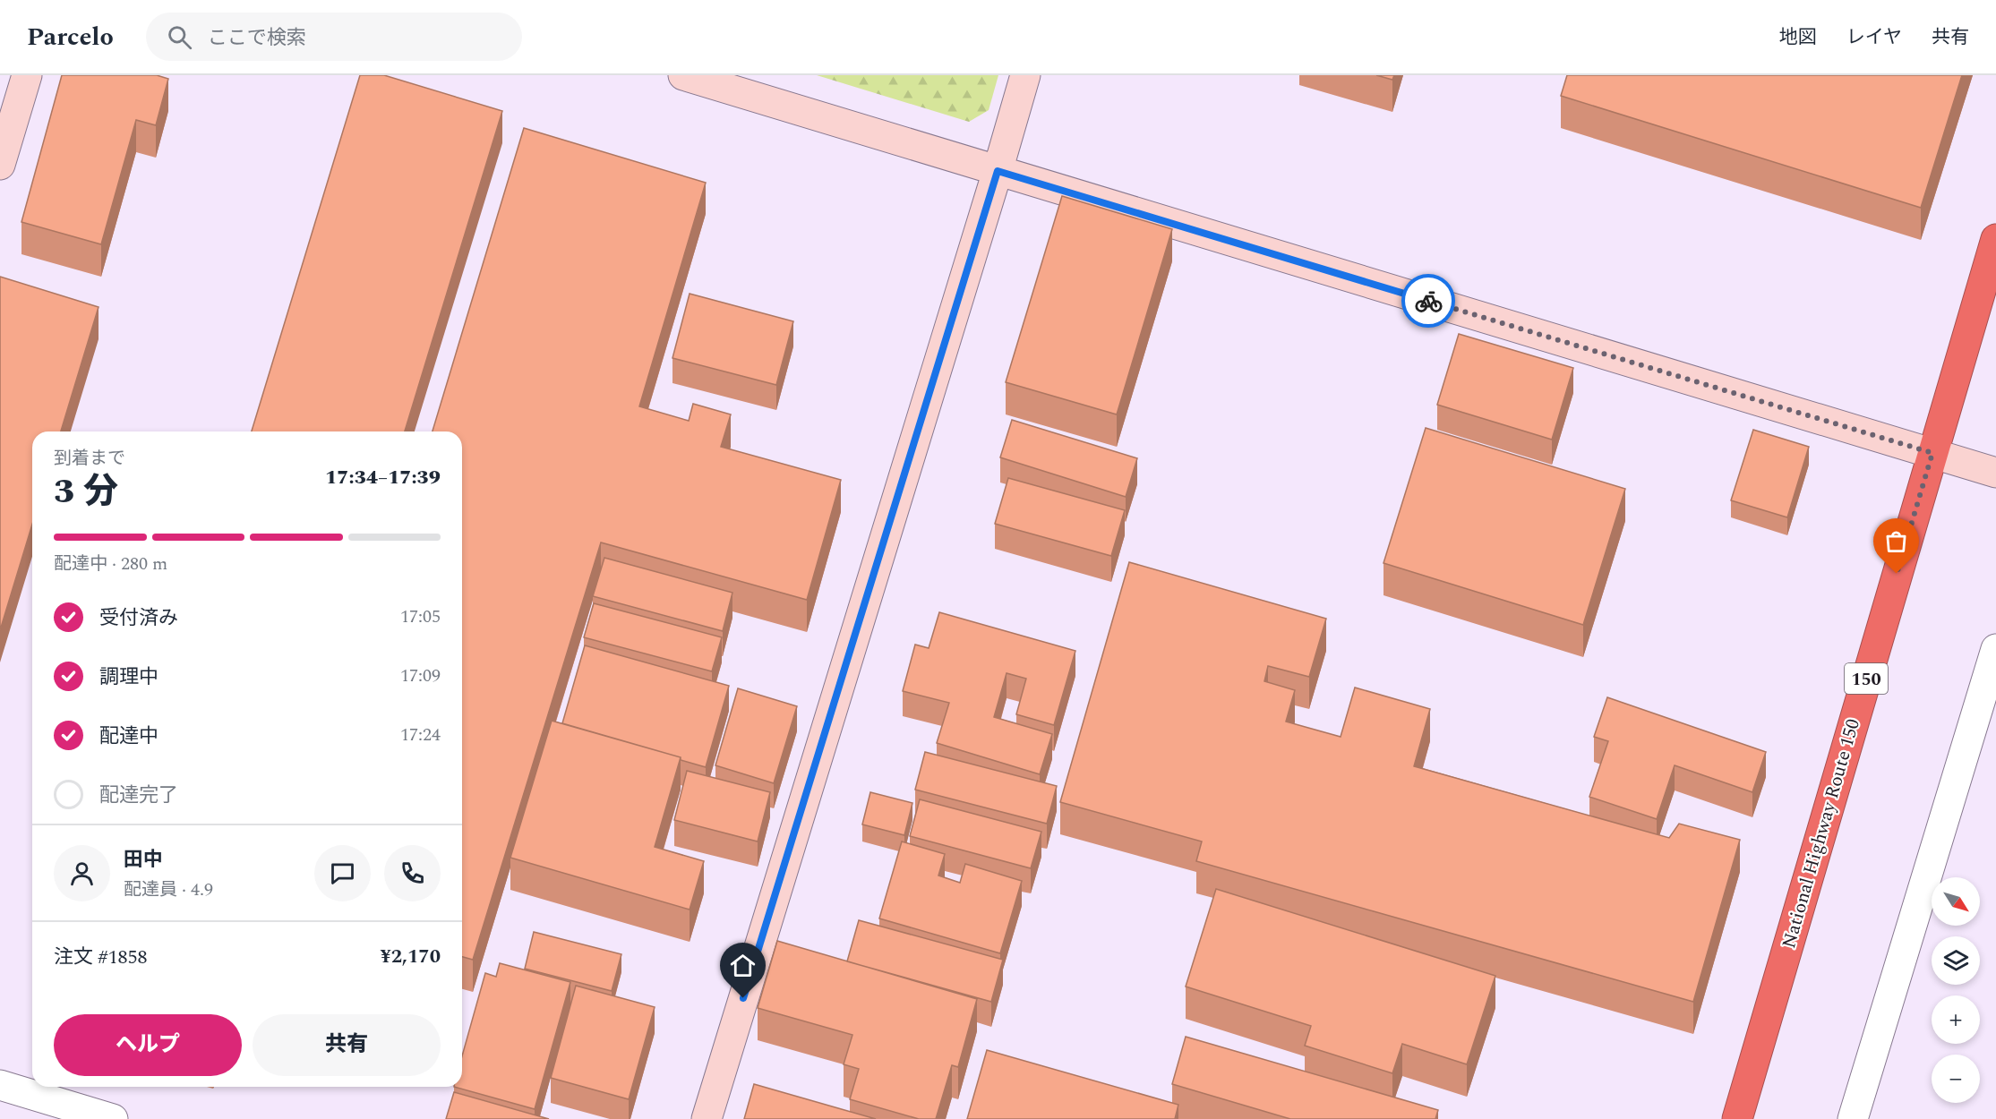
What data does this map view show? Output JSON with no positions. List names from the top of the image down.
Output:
{
  "streets": {
    "highway": ["150", "National Highway Route 150"]
  },
  "north": "bottom right",
  "page": {
    "header": "Parcelo",
    "search": "ここで検索",
    "nav": ["地図", "レイヤ", "共有"],
    "heading": ["3 分", "到着まで", "17:34–17:39"],
    "panel": [
      "田中",
      "配達員 · 4.9",
      "注文 #1858",
      "¥2,170"
    ],
    "bar": "配達中 · 280 m",
    "list": [
      ["受付済み", "17:05"],
      ["調理中", "17:09"],
      ["配達中", "17:24"],
      "配達完了"
    ],
    "map_buttons": ["+", "−"],
    "buttons": ["ヘルプ", "共有"]
  }
}
